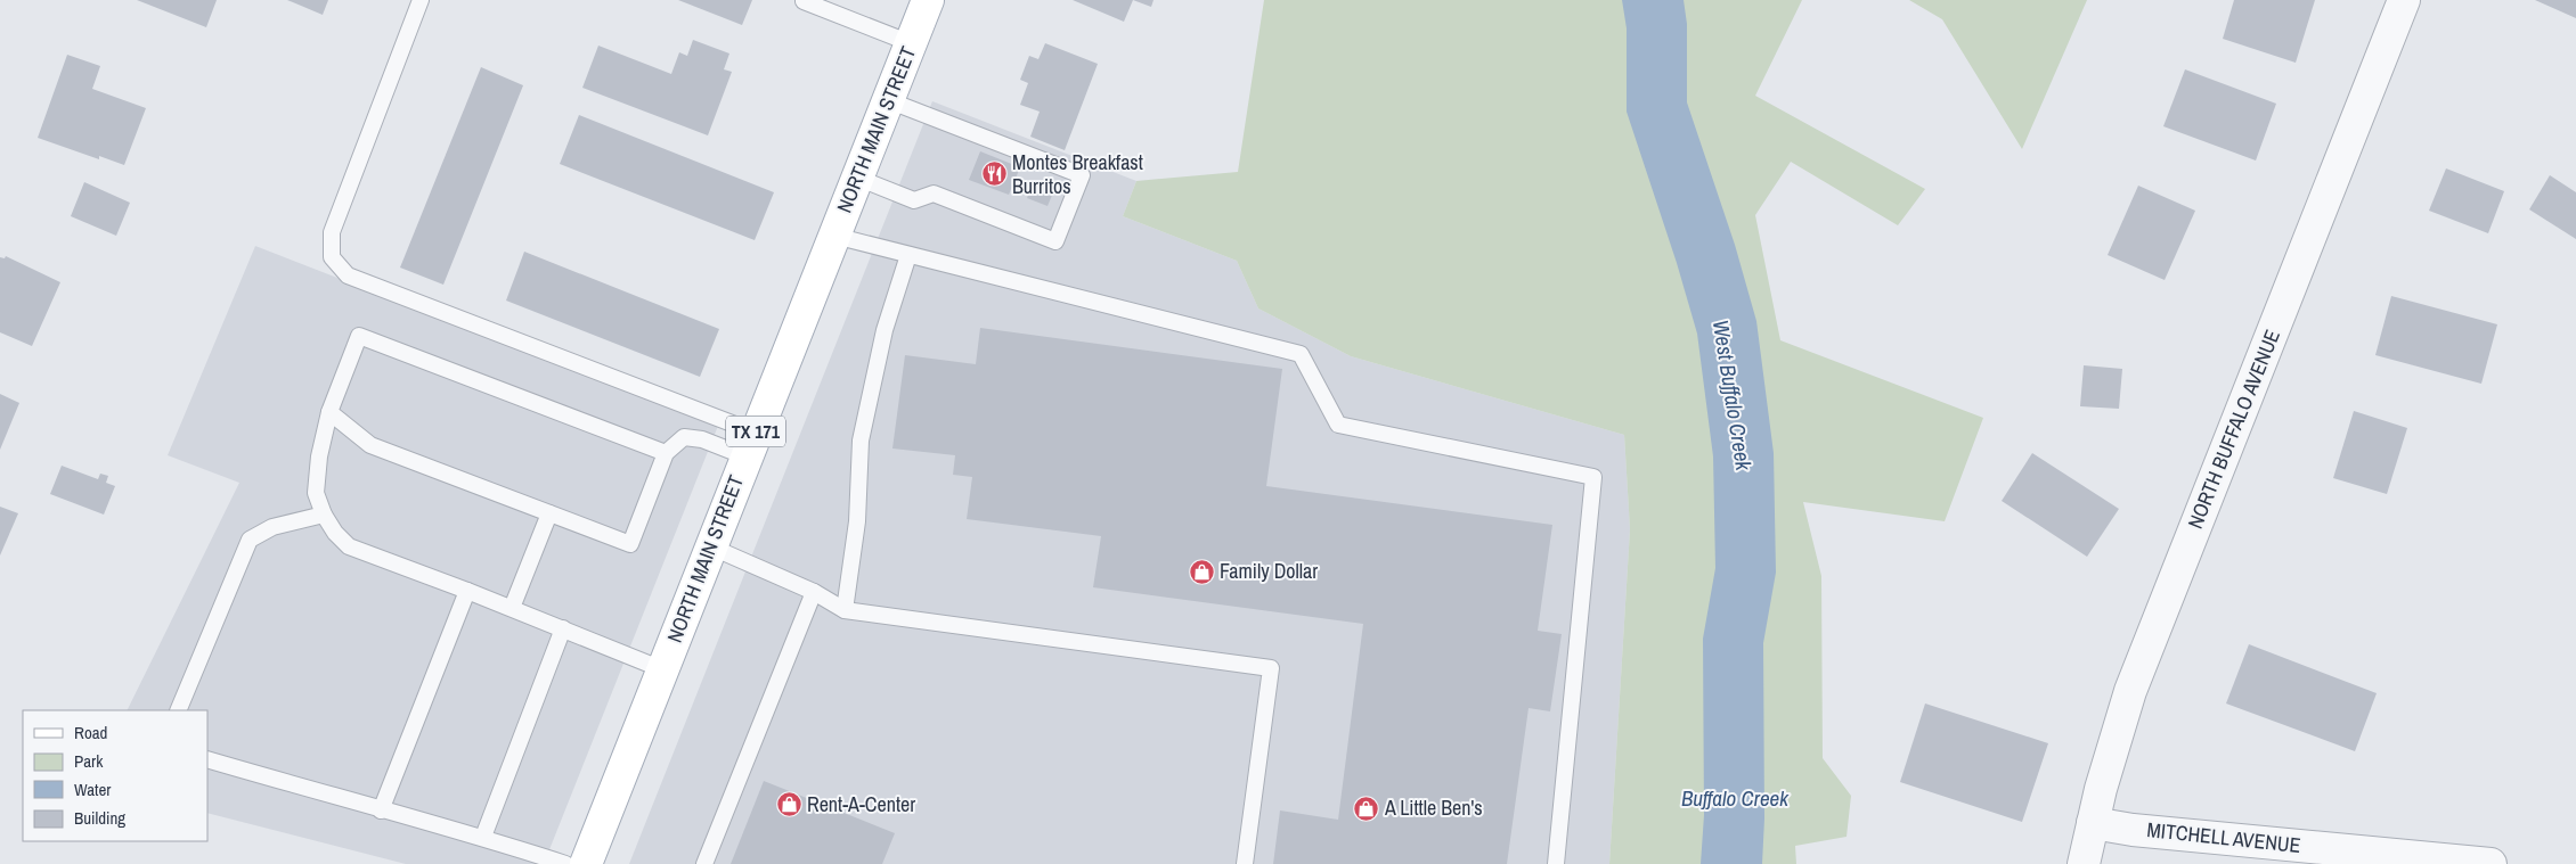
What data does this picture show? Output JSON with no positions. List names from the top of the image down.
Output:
{
  "streets": {
    "main road": ["NORTH MAIN STREET", "TX 171"],
    "street": ["NORTH BUFFALO AVENUE", "MITCHELL AVENUE"]
  },
  "crossings": [
    ["NORTH BUFFALO AVENUE", "MITCHELL AVENUE"]
  ],
  "water": ["West Buffalo Creek", "Buffalo Creek"],
  "places": {
    "restaurant": ["Montes Breakfast Burritos"],
    "shop": ["Family Dollar", "Rent-A-Center", "A Little Ben's"]
  },
  "legend": [
    "Road",
    "Park",
    "Water",
    "Building"
  ]
}
